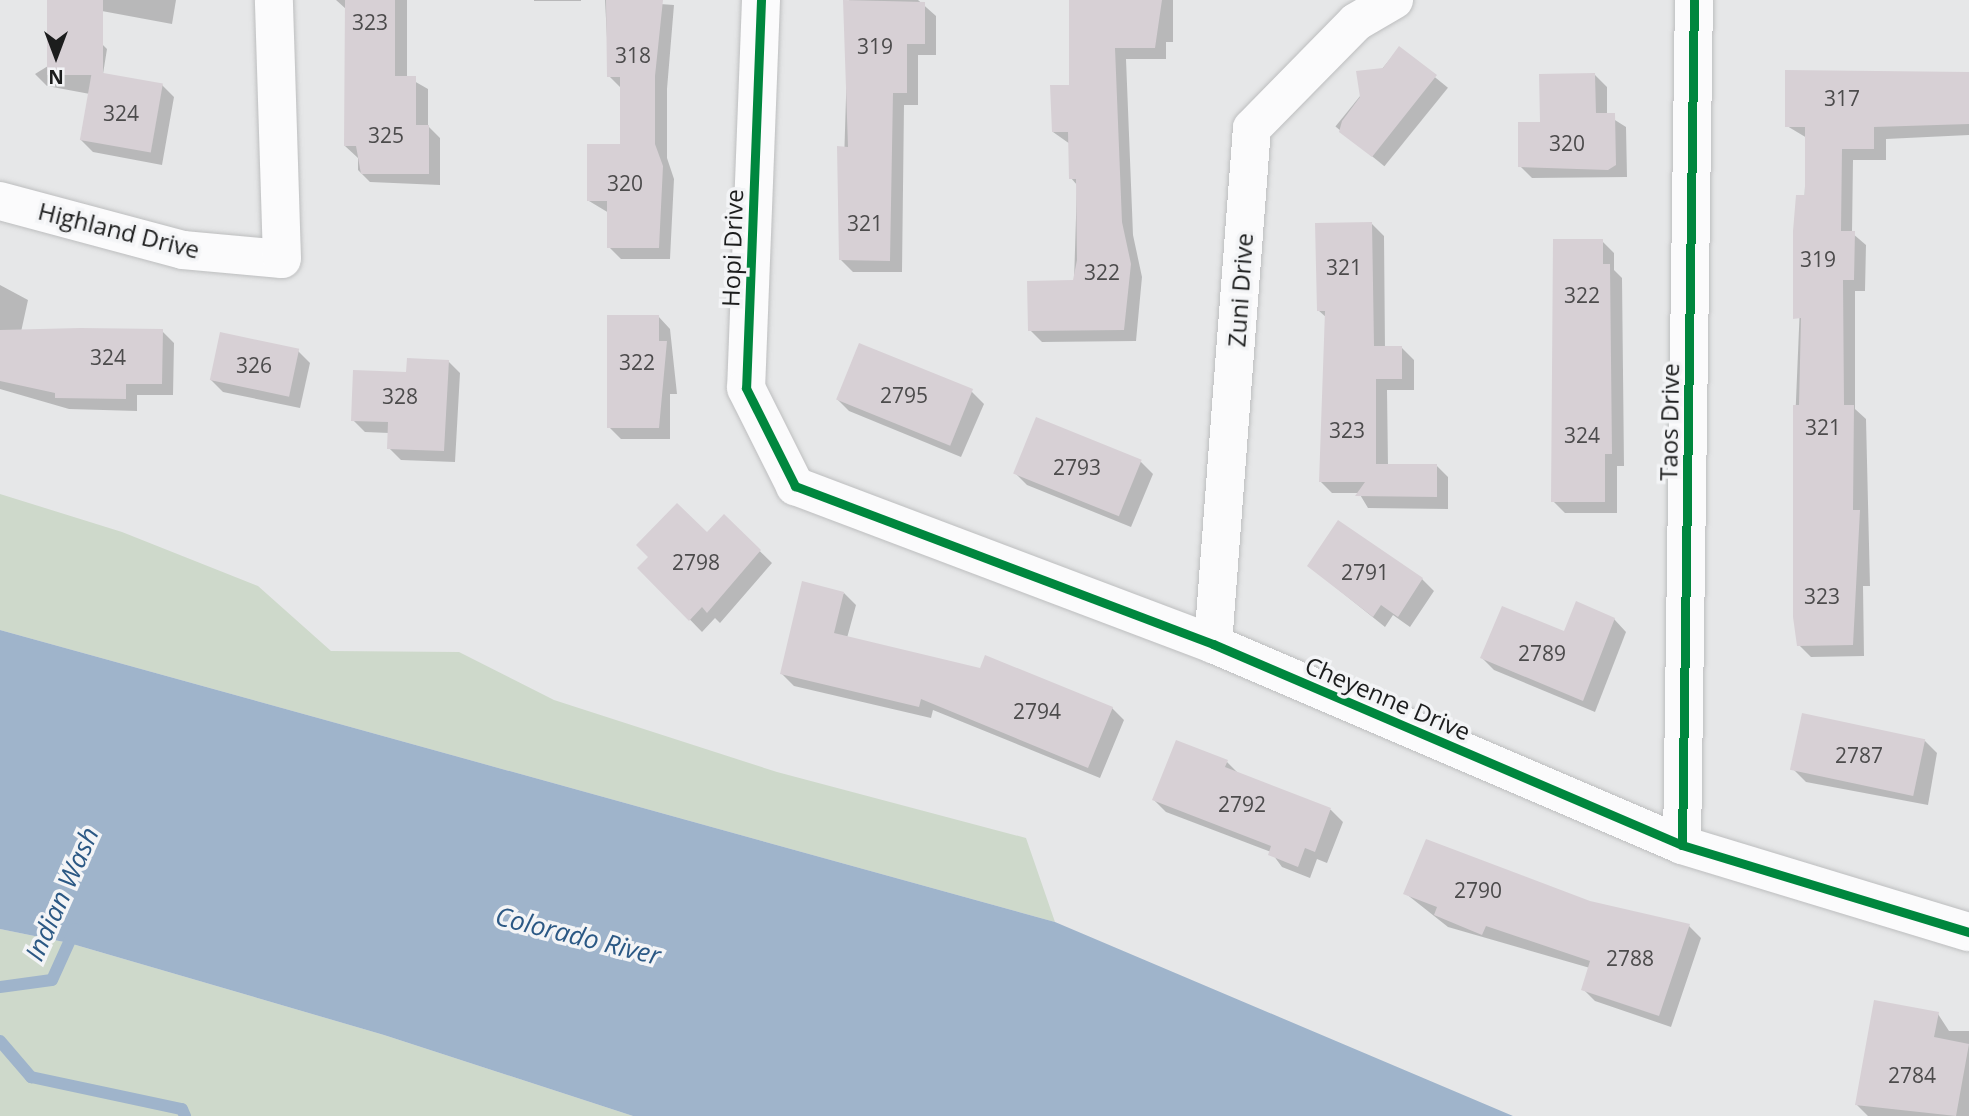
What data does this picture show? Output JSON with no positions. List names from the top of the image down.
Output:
{
  "streets": {
    "street": [
      "Highland Drive",
      "Hopi Drive",
      "Zuni Drive",
      "Taos Drive",
      "Cheyenne Drive"
    ]
  },
  "crossings": [
    ["Hopi Drive", "Cheyenne Drive"],
    ["Zuni Drive", "Cheyenne Drive"],
    ["Taos Drive", "Cheyenne Drive"]
  ],
  "water": ["Indian Wash", "Colorado River"],
  "house_numbers": [
    "323",
    "319",
    "318",
    "317",
    "324",
    "325",
    "320",
    "320",
    "321",
    "319",
    "321",
    "322",
    "322",
    "324",
    "322",
    "326",
    "2795",
    "328",
    "321",
    "323",
    "324",
    "2793",
    "2798",
    "2791",
    "323",
    "2789",
    "2794",
    "2787",
    "2792",
    "2790",
    "2788",
    "2784"
  ],
  "north": "bottom"
}
